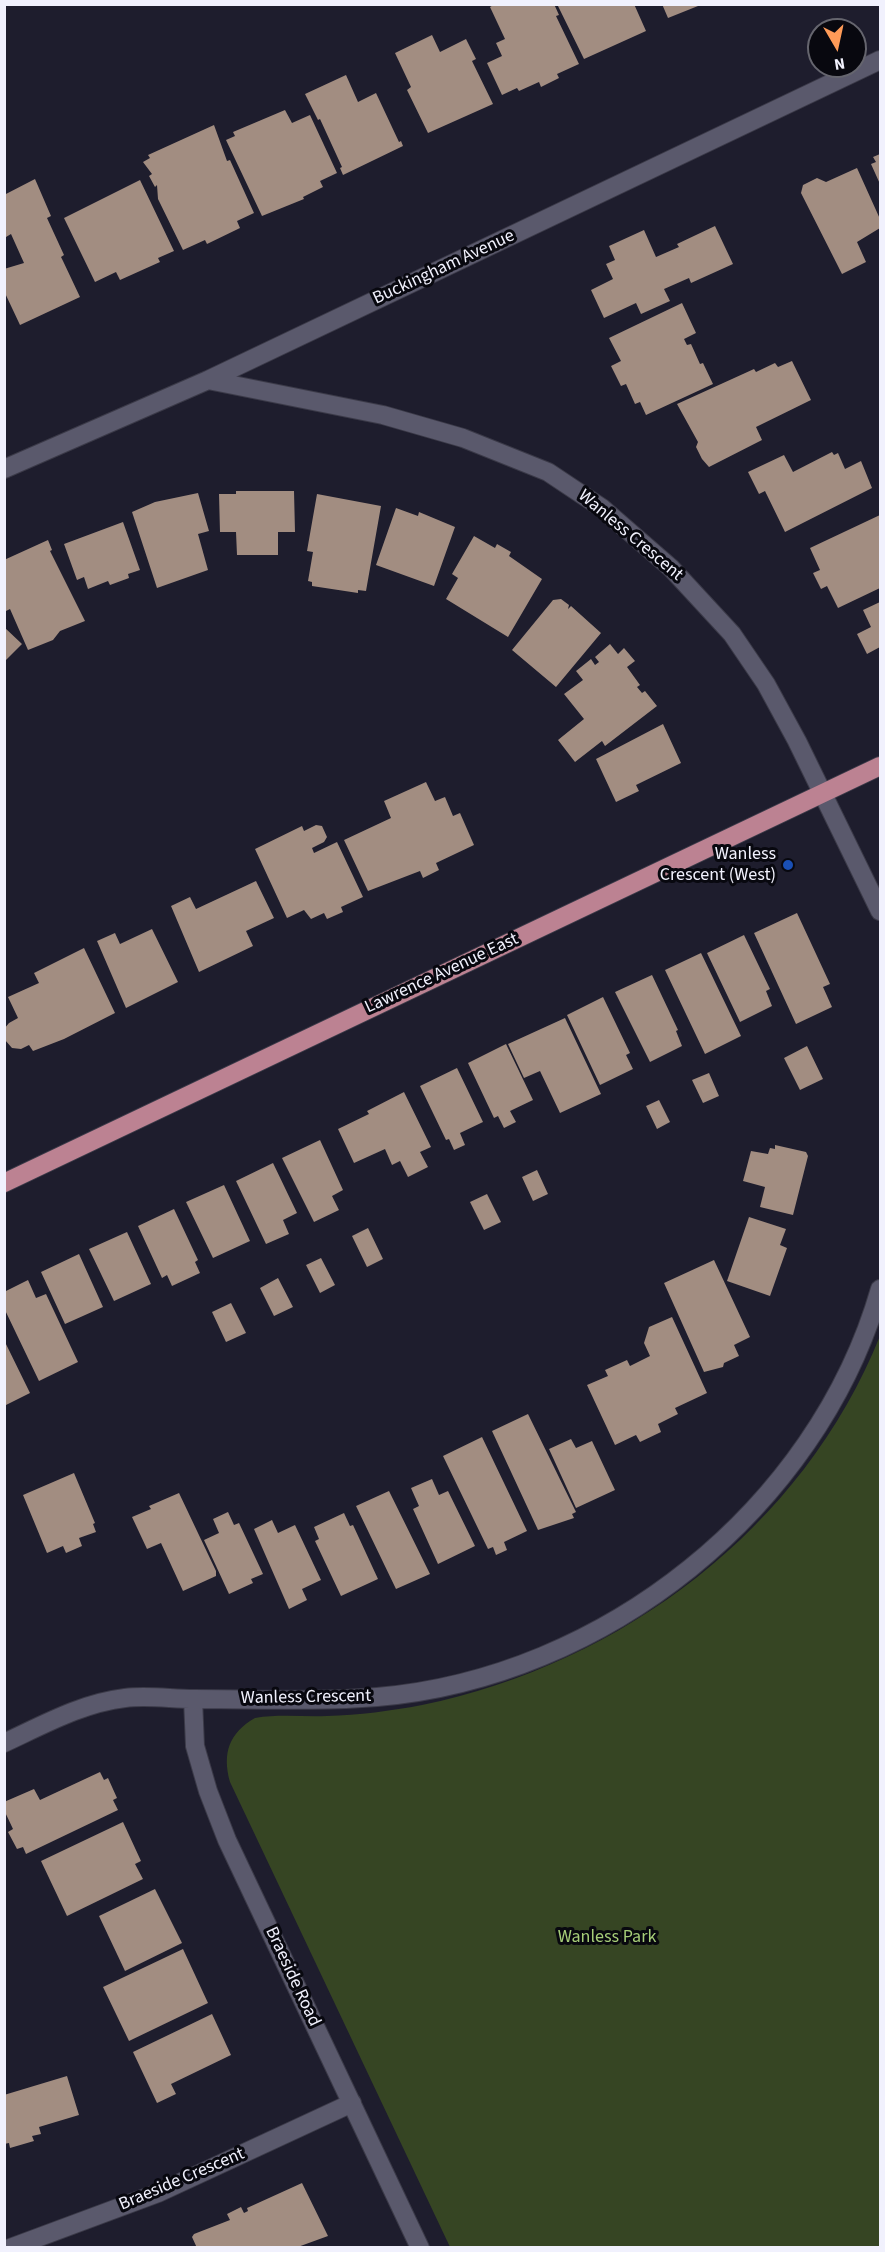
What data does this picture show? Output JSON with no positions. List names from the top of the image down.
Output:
{
  "streets": {
    "main road": ["Lawrence Avenue East"],
    "street": [
      "Buckingham Avenue",
      "Wanless Crescent",
      "Braeside Road",
      "Braeside Crescent"
    ]
  },
  "crossings": [
    ["Buckingham Avenue", "Wanless Crescent"],
    ["Wanless Crescent", "Lawrence Avenue East"],
    ["Wanless Crescent", "Braeside Road"],
    ["Braeside Road", "Braeside Crescent"]
  ],
  "parks": ["Wanless Park"],
  "places": ["Wanless Crescent (West)"],
  "north": "bottom"
}
